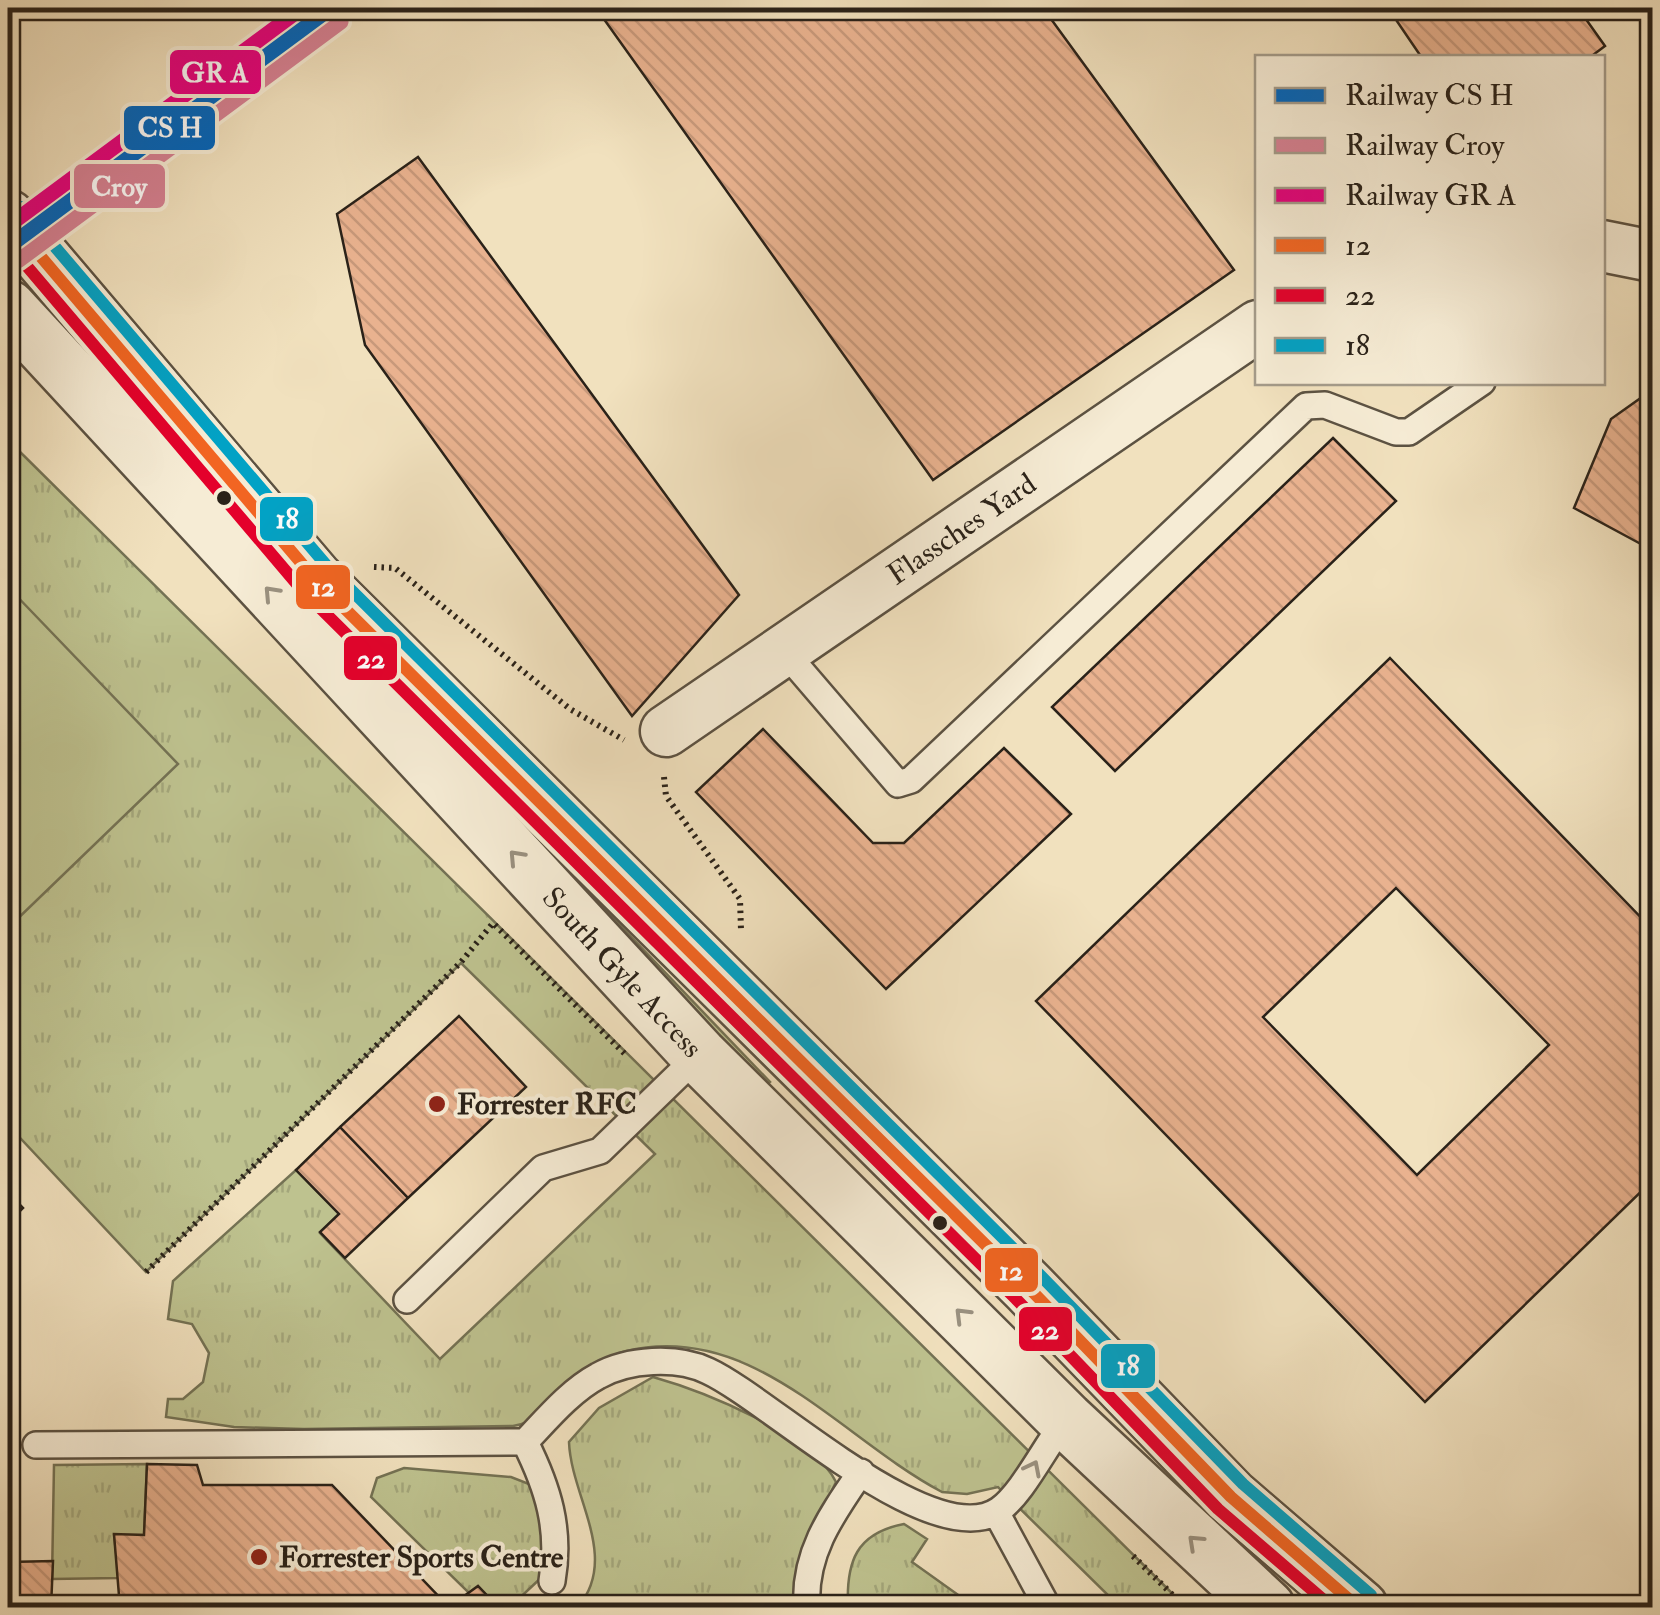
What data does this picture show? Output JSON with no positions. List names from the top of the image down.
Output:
{
  "streets": {
    "street": ["Flassches Yard", "South Gyle Access"]
  },
  "places": ["Forrester RFC", "Forrester Sports Centre"],
  "lines": [
    "rail line Croy",
    "transit line 18",
    "transit line 12",
    "transit line 22"
  ],
  "legend": [
    "Railway CS H",
    "Railway Croy",
    "Railway GR A",
    "12",
    "22",
    "18"
  ]
}
